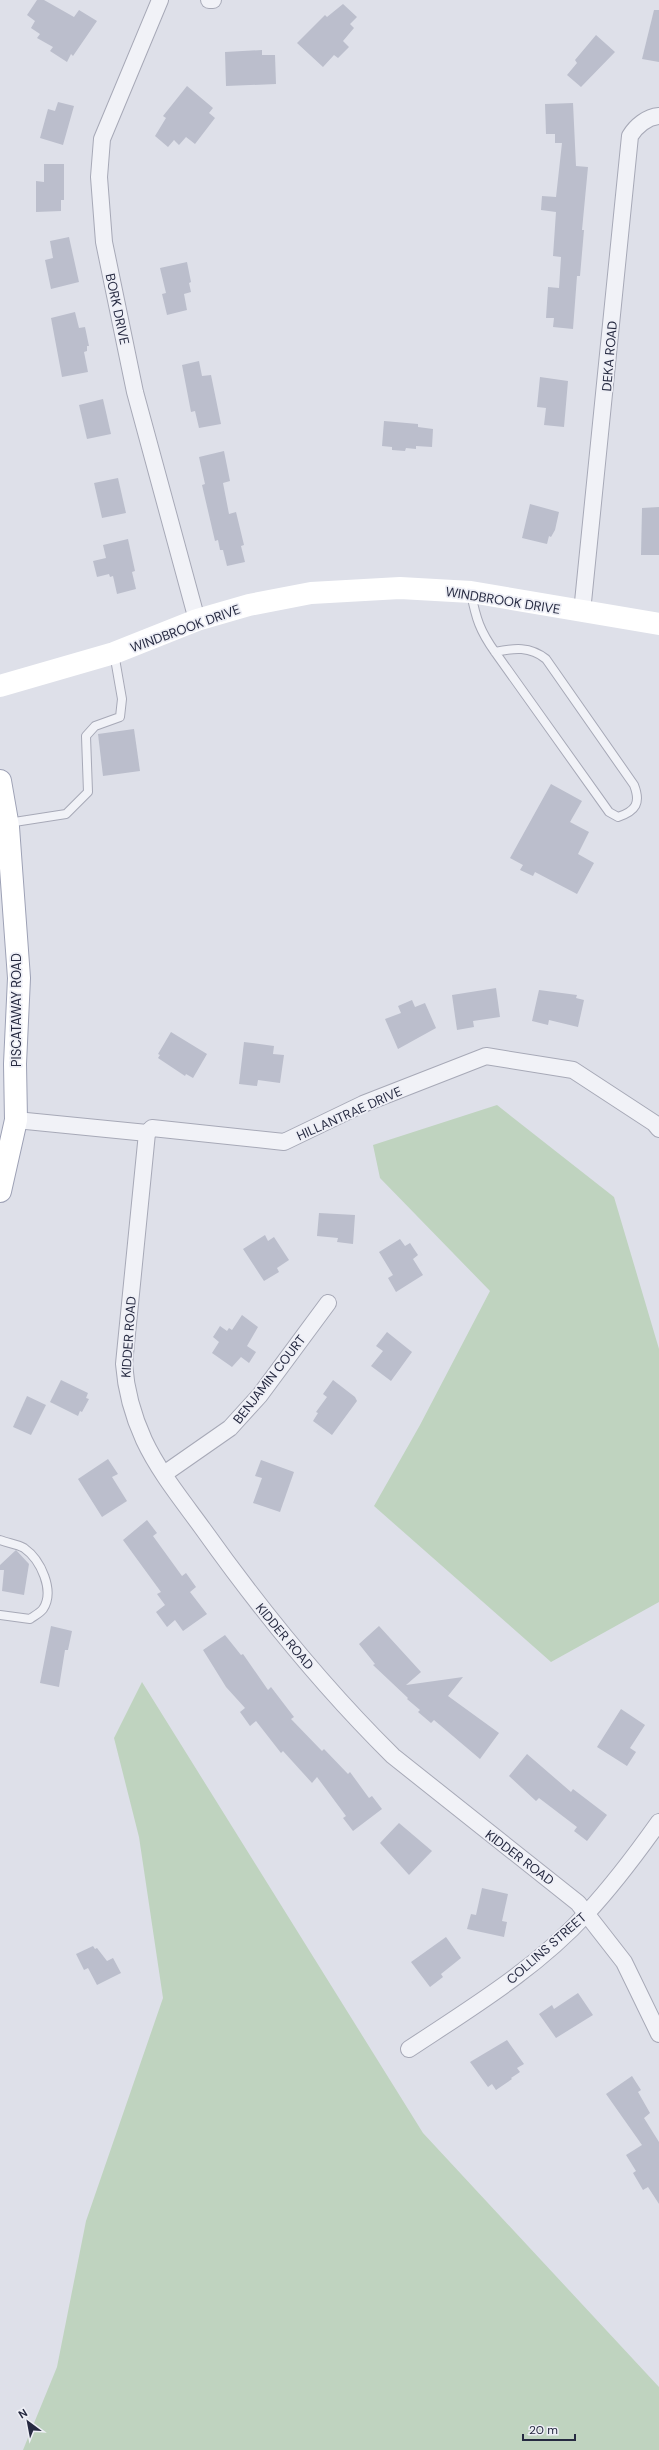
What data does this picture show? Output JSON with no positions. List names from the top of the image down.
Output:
{
  "streets": {
    "street": [
      "BORK DRIVE",
      "DEKA ROAD",
      "WINDBROOK DRIVE",
      "PISCATAWAY ROAD",
      "HILLANTRAE DRIVE",
      "KIDDER ROAD",
      "BENJAMIN COURT",
      "COLLINS STREET"
    ]
  },
  "crossings": [
    ["BORK DRIVE", "WINDBROOK DRIVE"],
    ["DEKA ROAD", "WINDBROOK DRIVE"],
    ["PISCATAWAY ROAD", "HILLANTRAE DRIVE"],
    ["HILLANTRAE DRIVE", "KIDDER ROAD"],
    ["KIDDER ROAD", "BENJAMIN COURT"],
    ["KIDDER ROAD", "COLLINS STREET"]
  ],
  "scale_bar": "20 m",
  "north": "top left"
}
